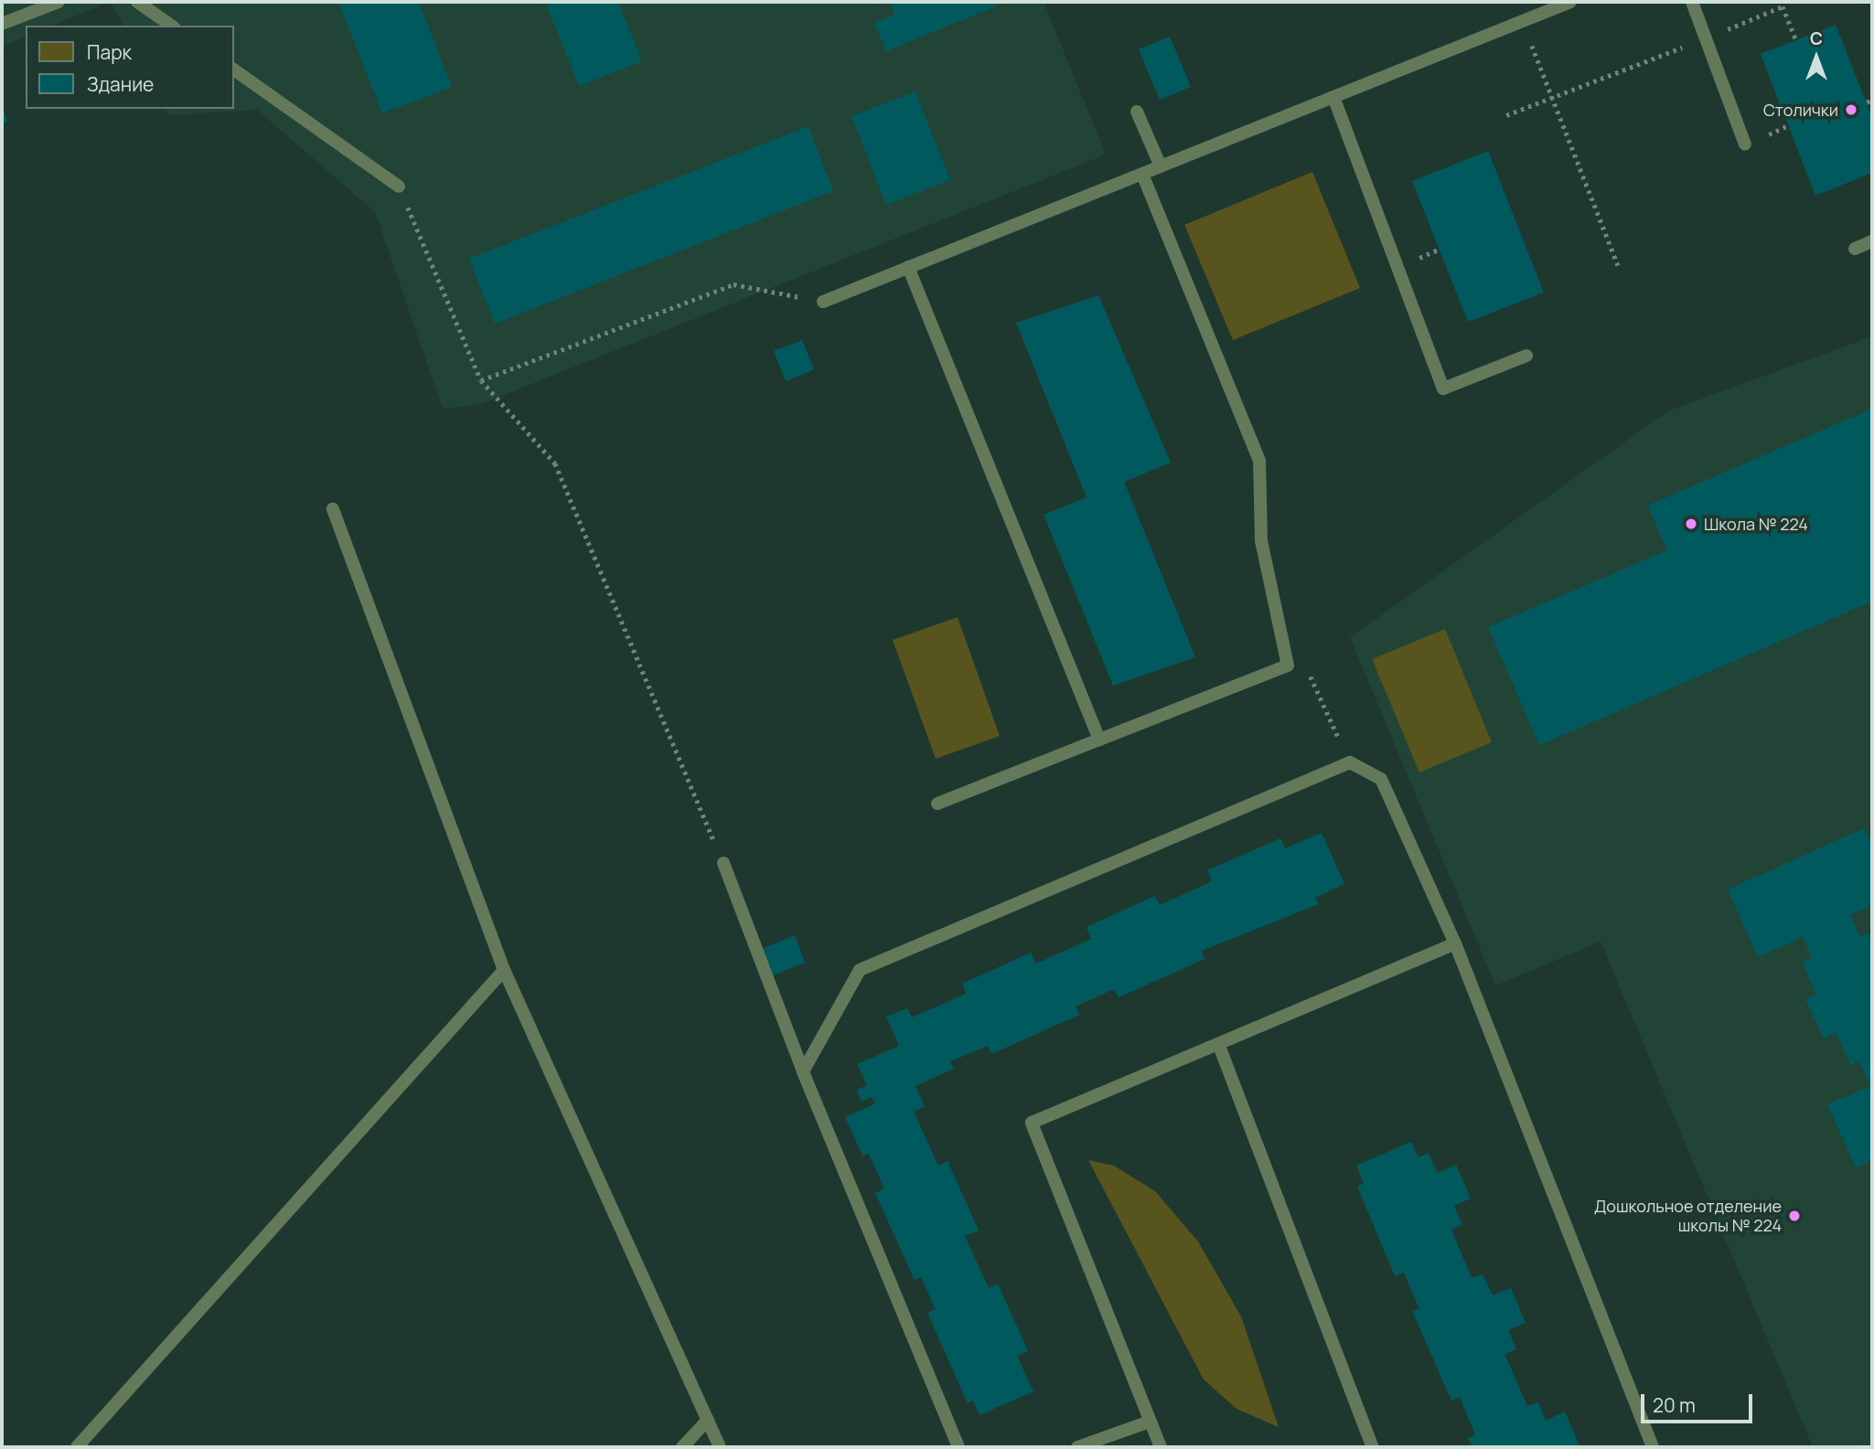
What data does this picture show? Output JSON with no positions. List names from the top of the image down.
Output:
{
  "places": ["Столички", "Школа № 224", "Дошкольное отделение школы № 224"],
  "legend": ["Парк", "Здание"],
  "scale_bar": "20 m",
  "north": "top"
}
